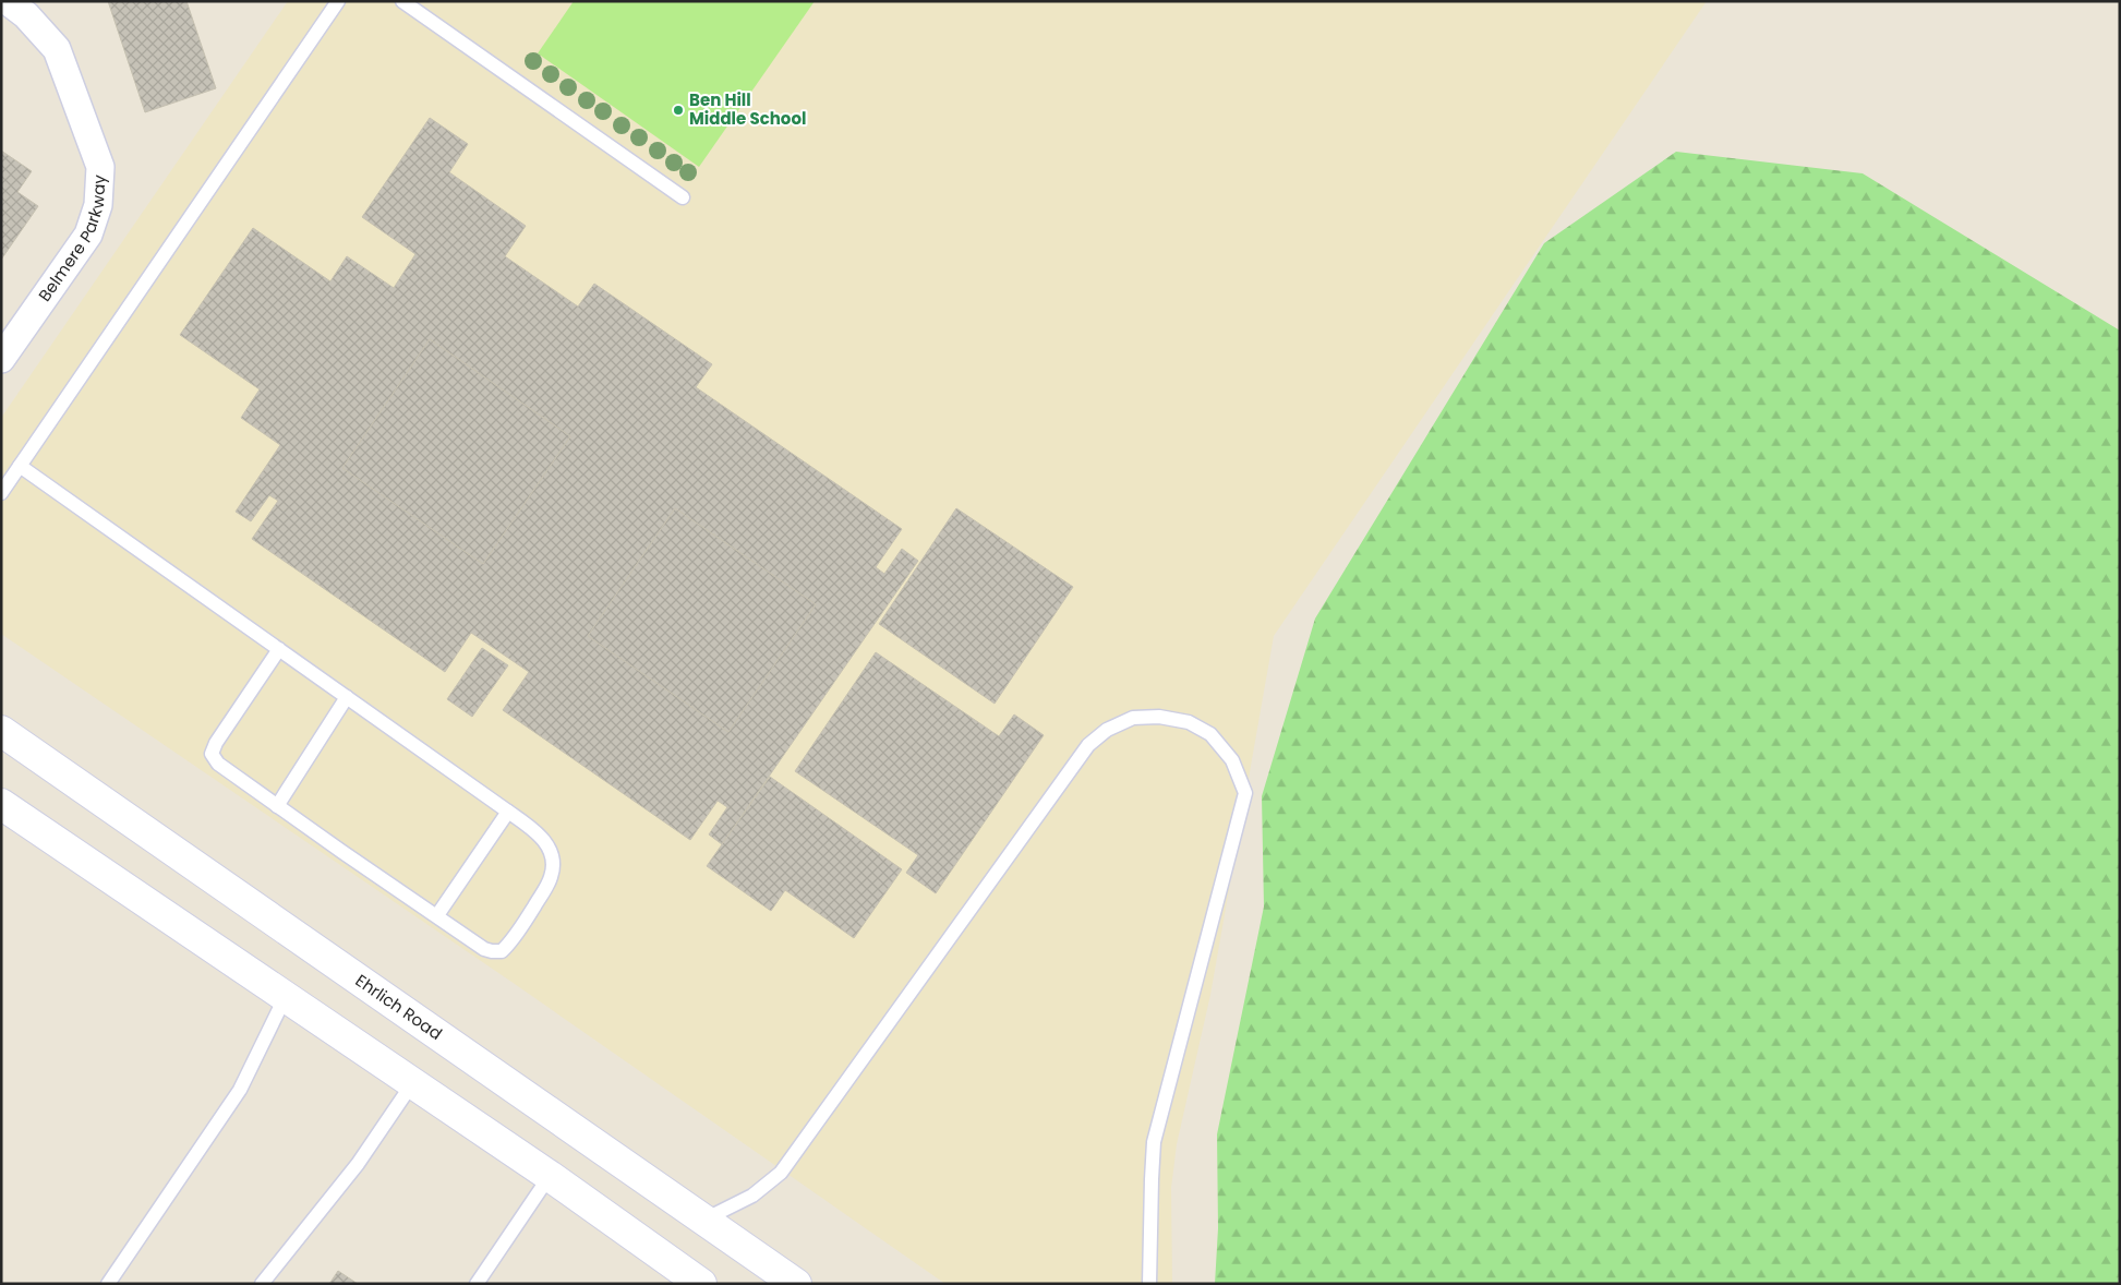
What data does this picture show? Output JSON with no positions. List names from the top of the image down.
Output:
{
  "streets": {
    "main road": ["Ehrlich Road"],
    "street": ["Belmere Parkway"]
  },
  "places": ["Ben Hill Middle School"]
}
